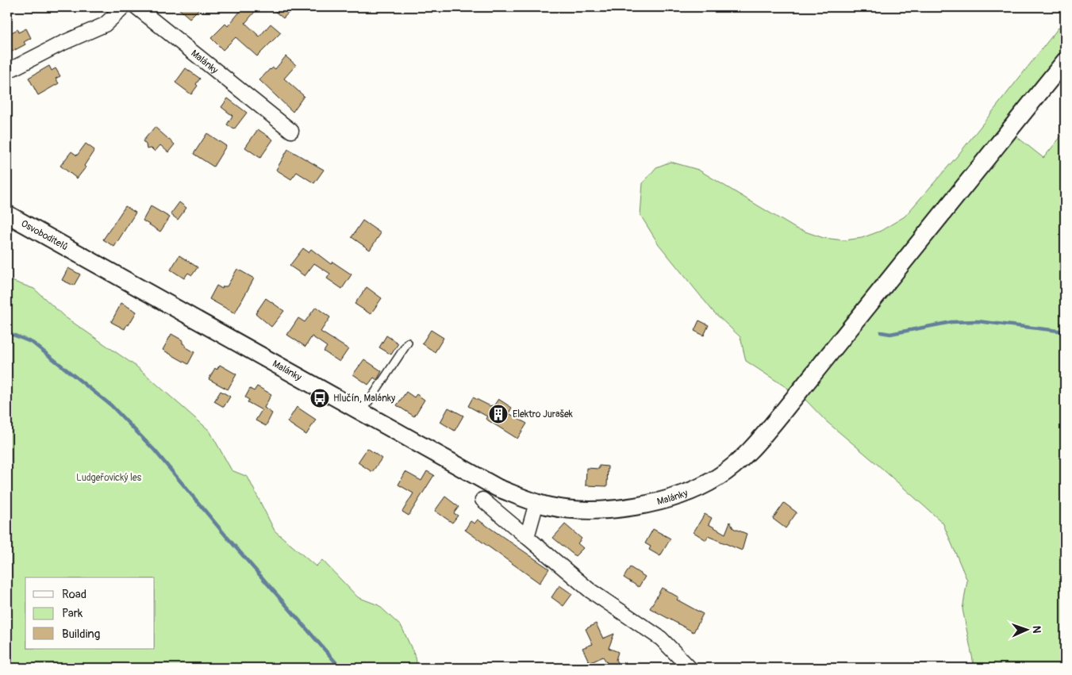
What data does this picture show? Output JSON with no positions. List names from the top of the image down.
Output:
{
  "streets": {
    "street": ["Malánky", "Osvoboditelů"]
  },
  "crossings": [
    ["Malánky", "Osvoboditelů"]
  ],
  "parks": ["Ludgeřovický les"],
  "places": {
    "bus stop": ["Hlučín, Malánky"],
    "building": ["Elektro Jurašek"]
  },
  "legend": ["Road", "Park", "Building"],
  "north": "right"
}
